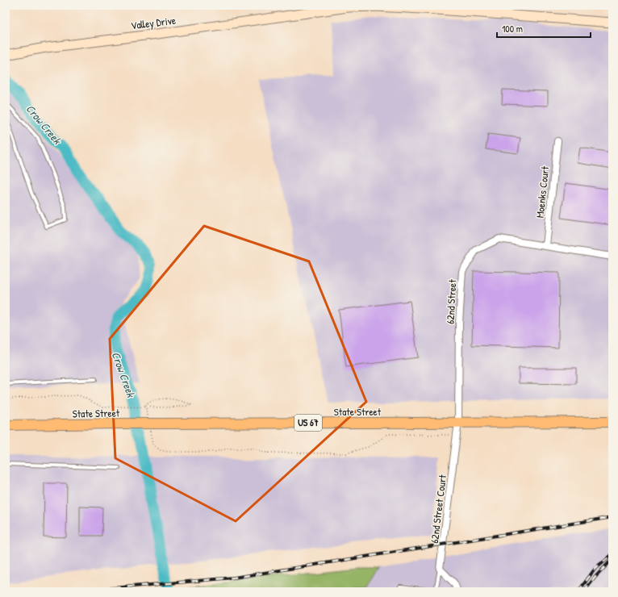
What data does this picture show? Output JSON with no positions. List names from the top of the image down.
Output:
{
  "streets": {
    "main road": ["State Street", "US 67"],
    "street": [
      "Valley Drive",
      "Moenks Court",
      "62nd Street",
      "62nd Street Court"
    ]
  },
  "crossings": [
    ["Moenks Court", "62nd Street"],
    ["62nd Street", "State Street"],
    ["62nd Street", "62nd Street Court"],
    ["State Street", "62nd Street Court"]
  ],
  "water": ["Crow Creek"],
  "scale_bar": "100 m"
}
